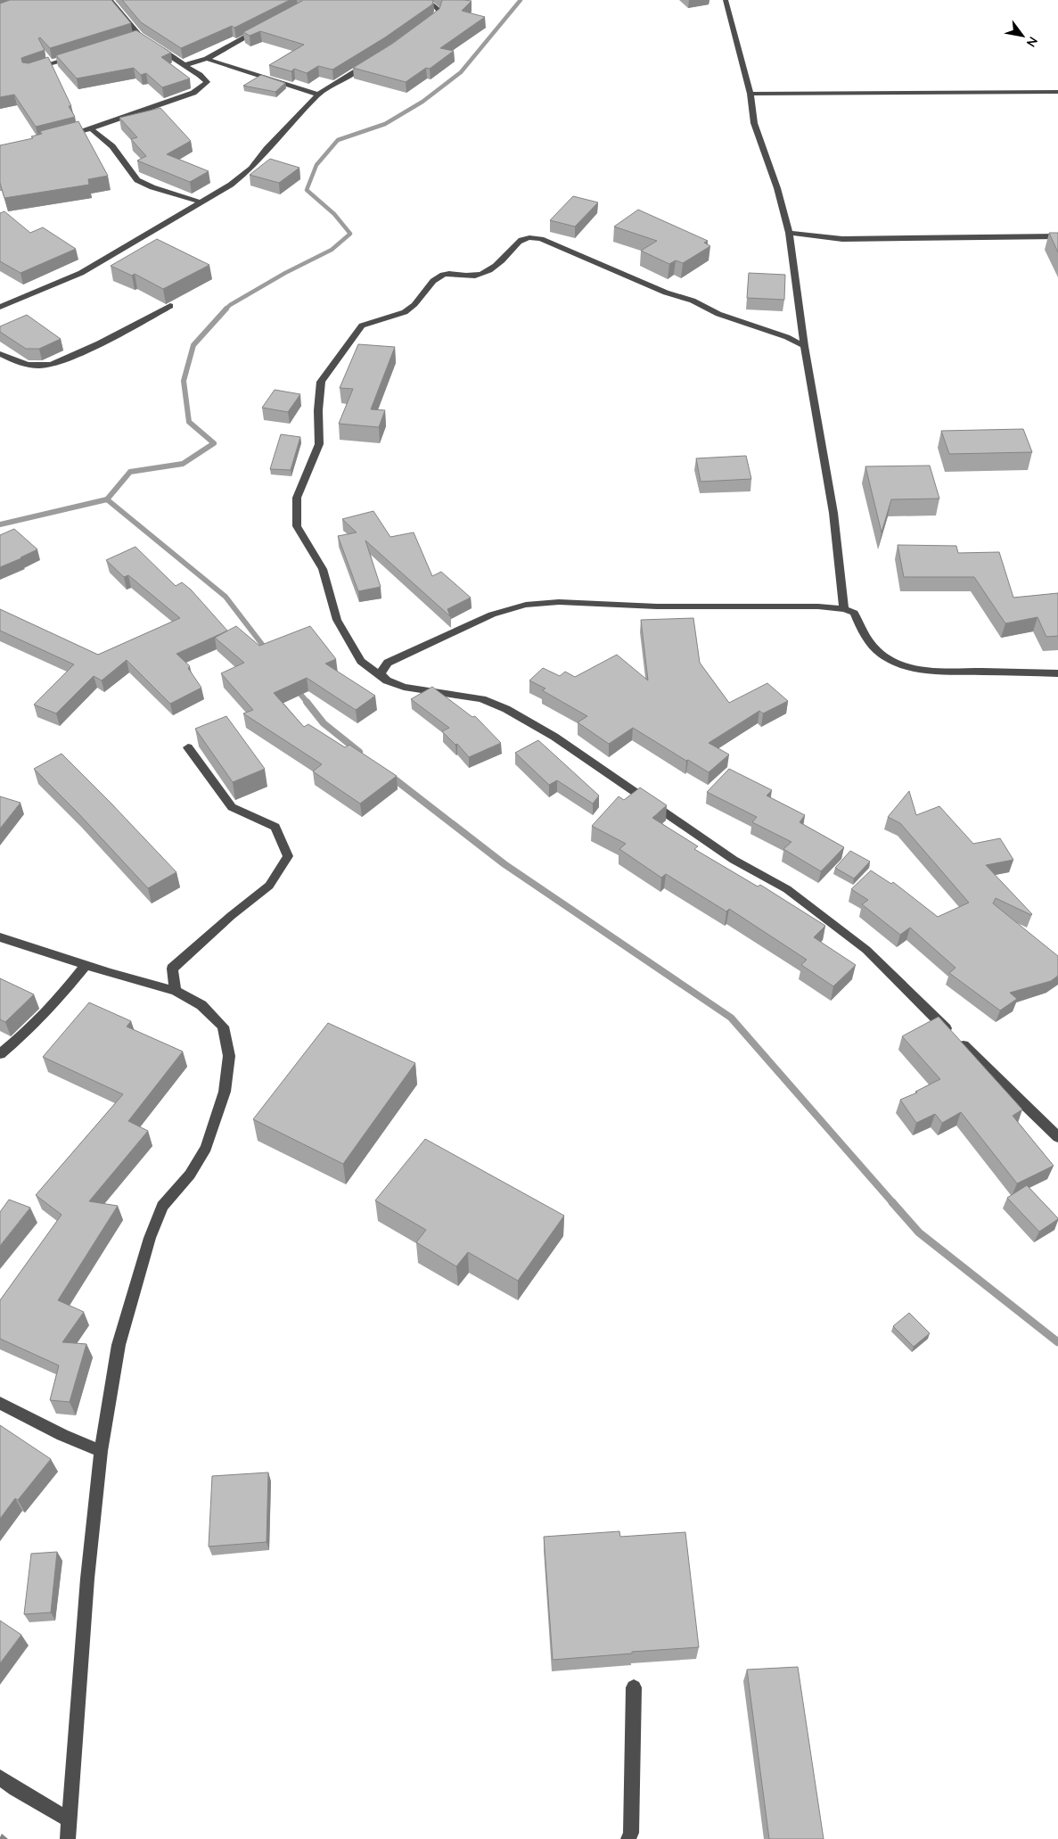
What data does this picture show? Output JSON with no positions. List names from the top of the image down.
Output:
{
  "north": "bottom right"
}
